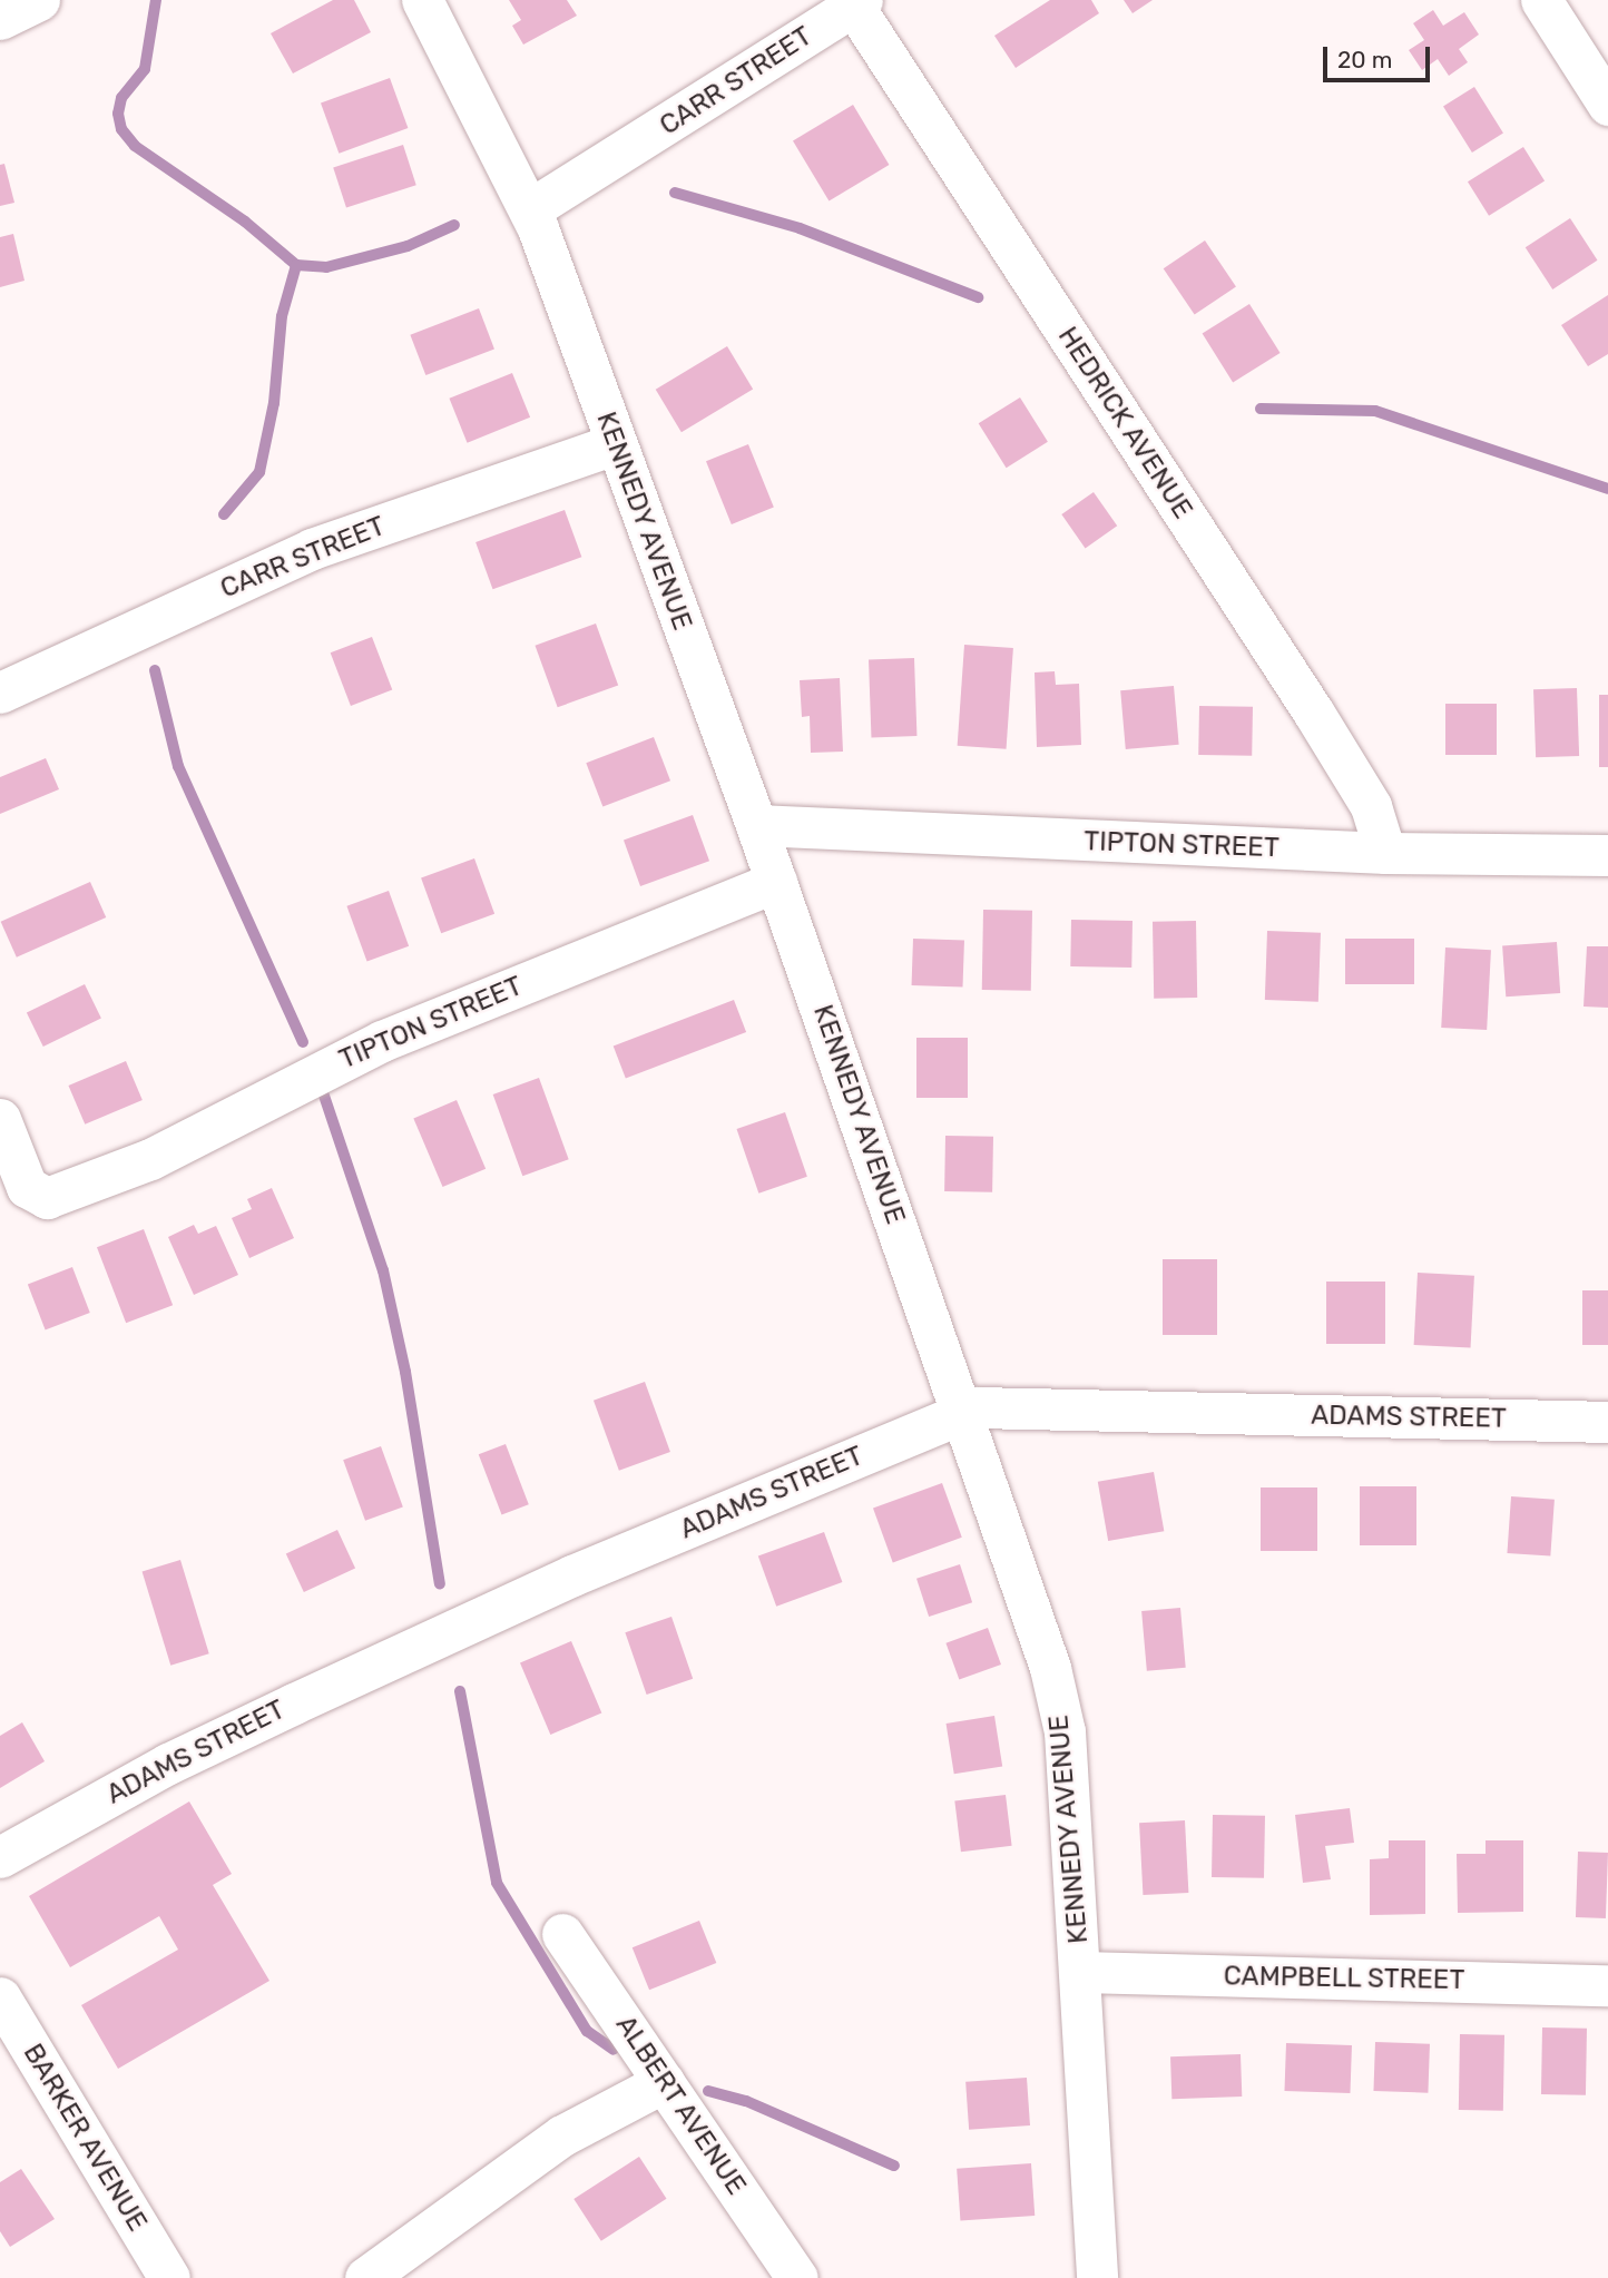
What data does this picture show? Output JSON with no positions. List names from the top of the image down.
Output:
{
  "streets": {
    "street": [
      "CARR STREET",
      "HEDRICK AVENUE",
      "KENNEDY AVENUE",
      "TIPTON STREET",
      "ADAMS STREET",
      "CAMPBELL STREET",
      "ALBERT AVENUE",
      "BARKER AVENUE"
    ]
  },
  "crossings": [
    ["CARR STREET", "HEDRICK AVENUE"],
    ["CARR STREET", "KENNEDY AVENUE"],
    ["HEDRICK AVENUE", "TIPTON STREET"],
    ["KENNEDY AVENUE", "TIPTON STREET"],
    ["KENNEDY AVENUE", "ADAMS STREET"],
    ["KENNEDY AVENUE", "CAMPBELL STREET"]
  ],
  "scale_bar": "20 m"
}
